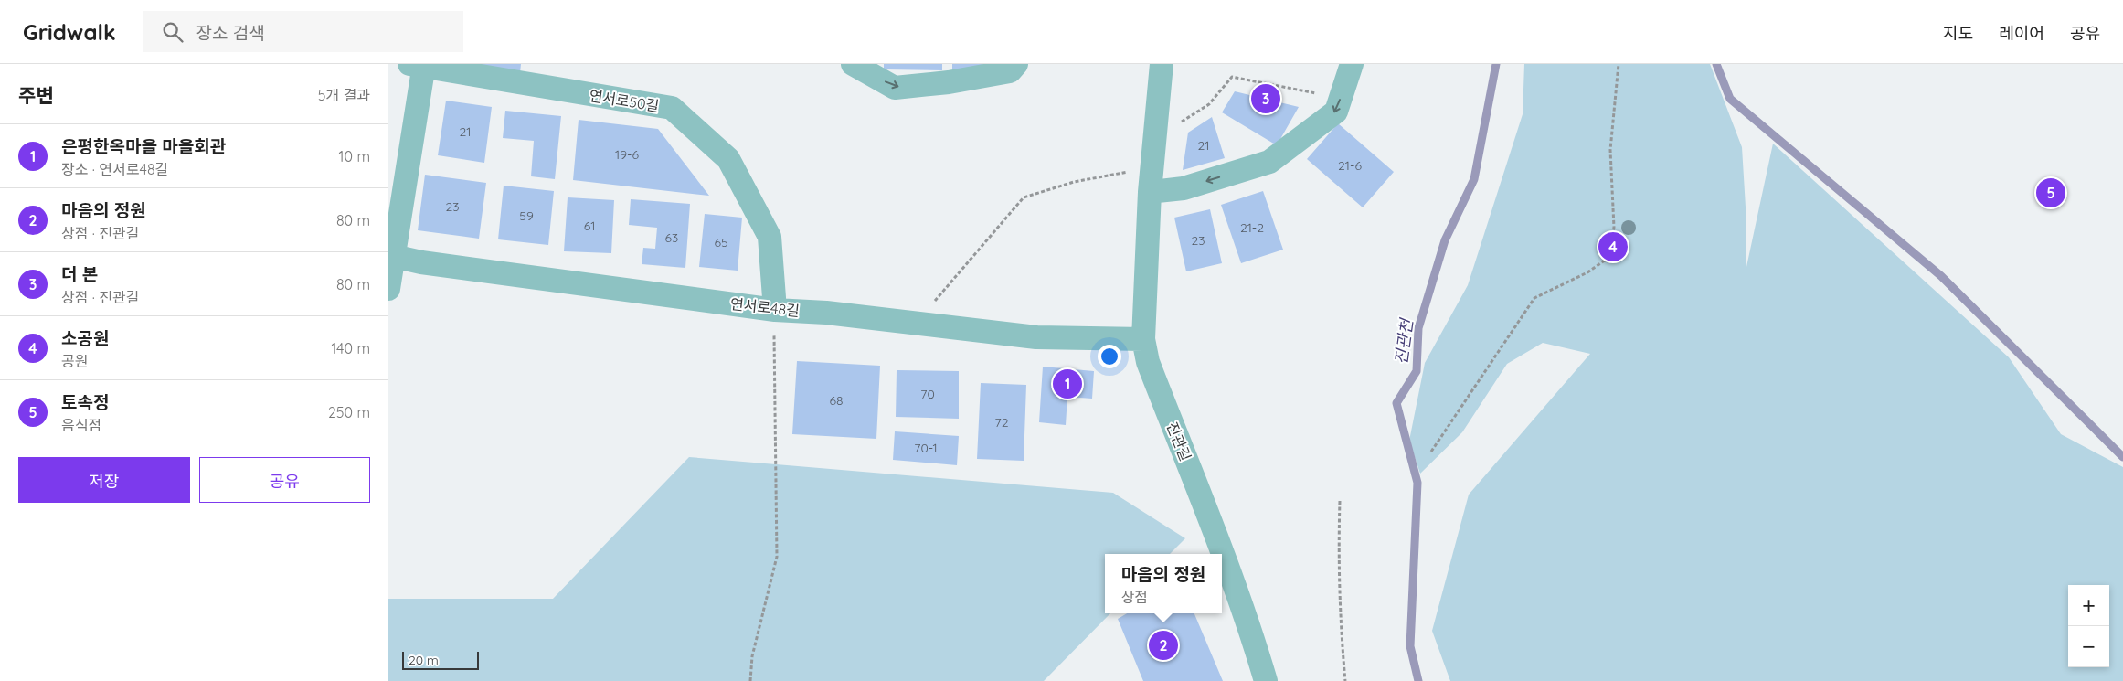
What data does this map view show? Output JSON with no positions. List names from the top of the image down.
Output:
{
  "streets": {
    "street": ["연서로50길", "연서로48길", "진관길"]
  },
  "crossings": [
    ["연서로50길", "연서로48길"],
    ["연서로48길", "진관길"]
  ],
  "water": ["진관천"],
  "house_numbers": [
    "21",
    "21",
    "19-6",
    "21-6",
    "23",
    "59",
    "61",
    "21-2",
    "63",
    "23",
    "65",
    "70",
    "68",
    "72",
    "70-1"
  ],
  "scale_bar": "20 m",
  "page": {
    "header": "Gridwalk",
    "search": "장소 검색",
    "nav": ["지도", "레이어", "공유"],
    "heading": ["주변", "5개 결과"],
    "pins": [
      "3",
      "5",
      "4",
      "1",
      "2"
    ],
    "list": [
      {
        "mark": "1",
        "name": "은평한옥마을 마을회관",
        "note": "장소 · 연서로48길",
        "value": "10 m"
      },
      {
        "mark": "2",
        "name": "마음의 정원",
        "note": "상점 · 진관길",
        "value": "80 m"
      },
      {
        "mark": "3",
        "name": "더 본",
        "note": "상점 · 진관길",
        "value": "80 m"
      },
      {
        "mark": "4",
        "name": "소공원",
        "note": "공원",
        "value": "140 m"
      },
      {
        "mark": "5",
        "name": "토속정",
        "note": "음식점",
        "value": "250 m"
      }
    ],
    "buttons": ["저장", "공유"],
    "popup": ["마음의 정원", "상점"],
    "map_buttons": ["+", "−"],
    "scale": "20 m"
  }
}
